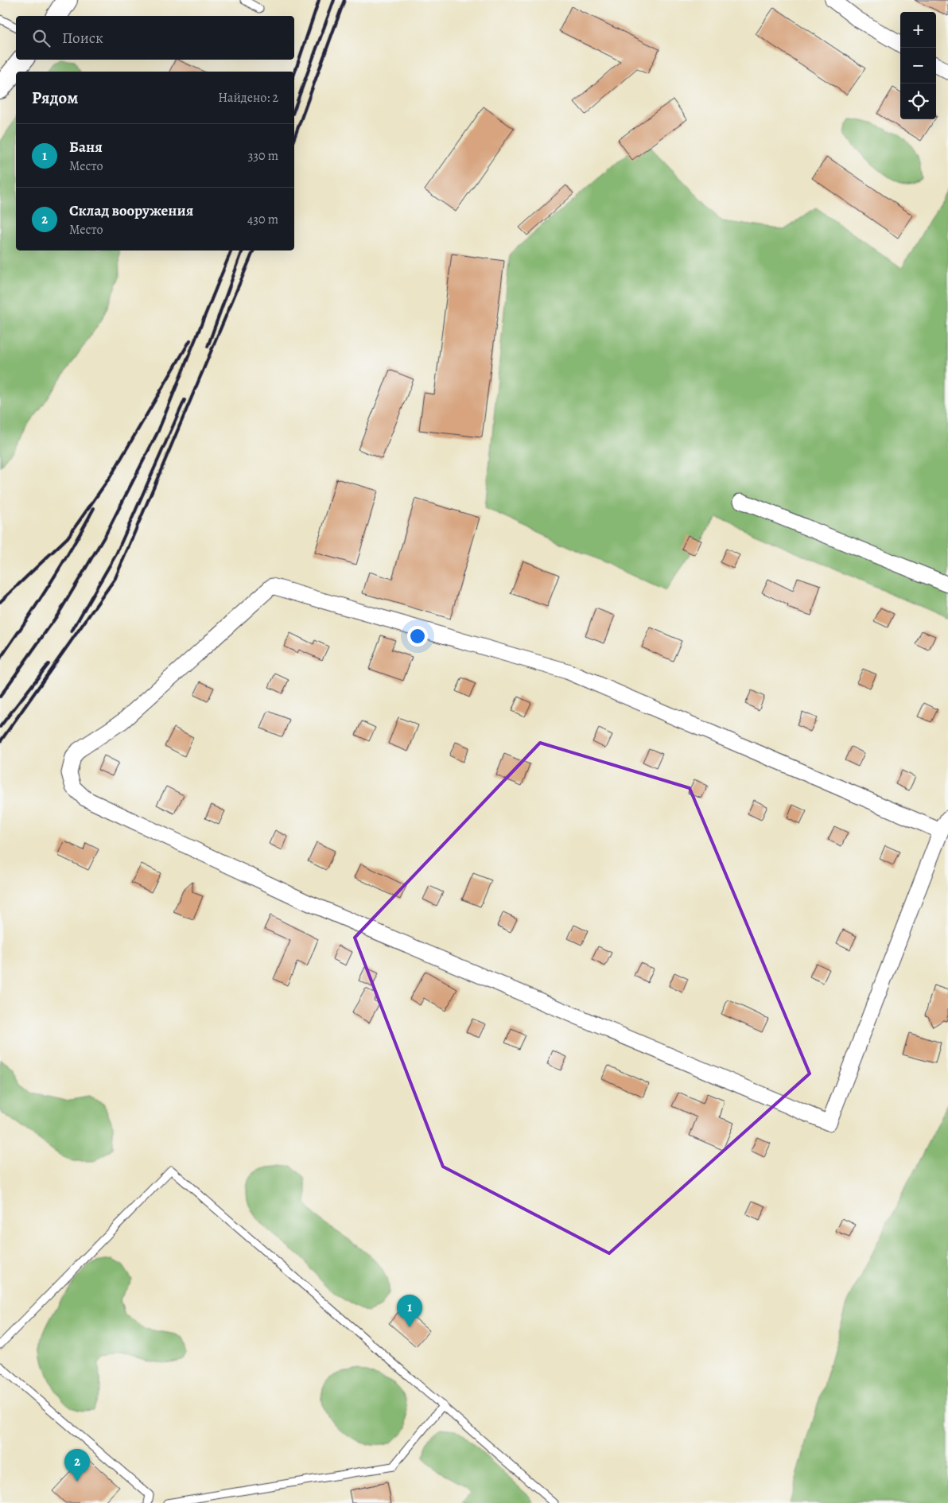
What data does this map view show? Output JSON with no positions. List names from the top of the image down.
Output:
{
  "page": {
    "map_buttons": ["+", "−"],
    "search": "Поиск",
    "heading": ["Рядом", "Найдено: 2"],
    "list": [
      {
        "mark": "1",
        "name": "Баня",
        "note": "Место",
        "value": "330 m"
      },
      {
        "mark": "2",
        "name": "Склад вооружения",
        "note": "Место",
        "value": "430 m"
      }
    ],
    "pins": ["1", "2"]
  }
}
